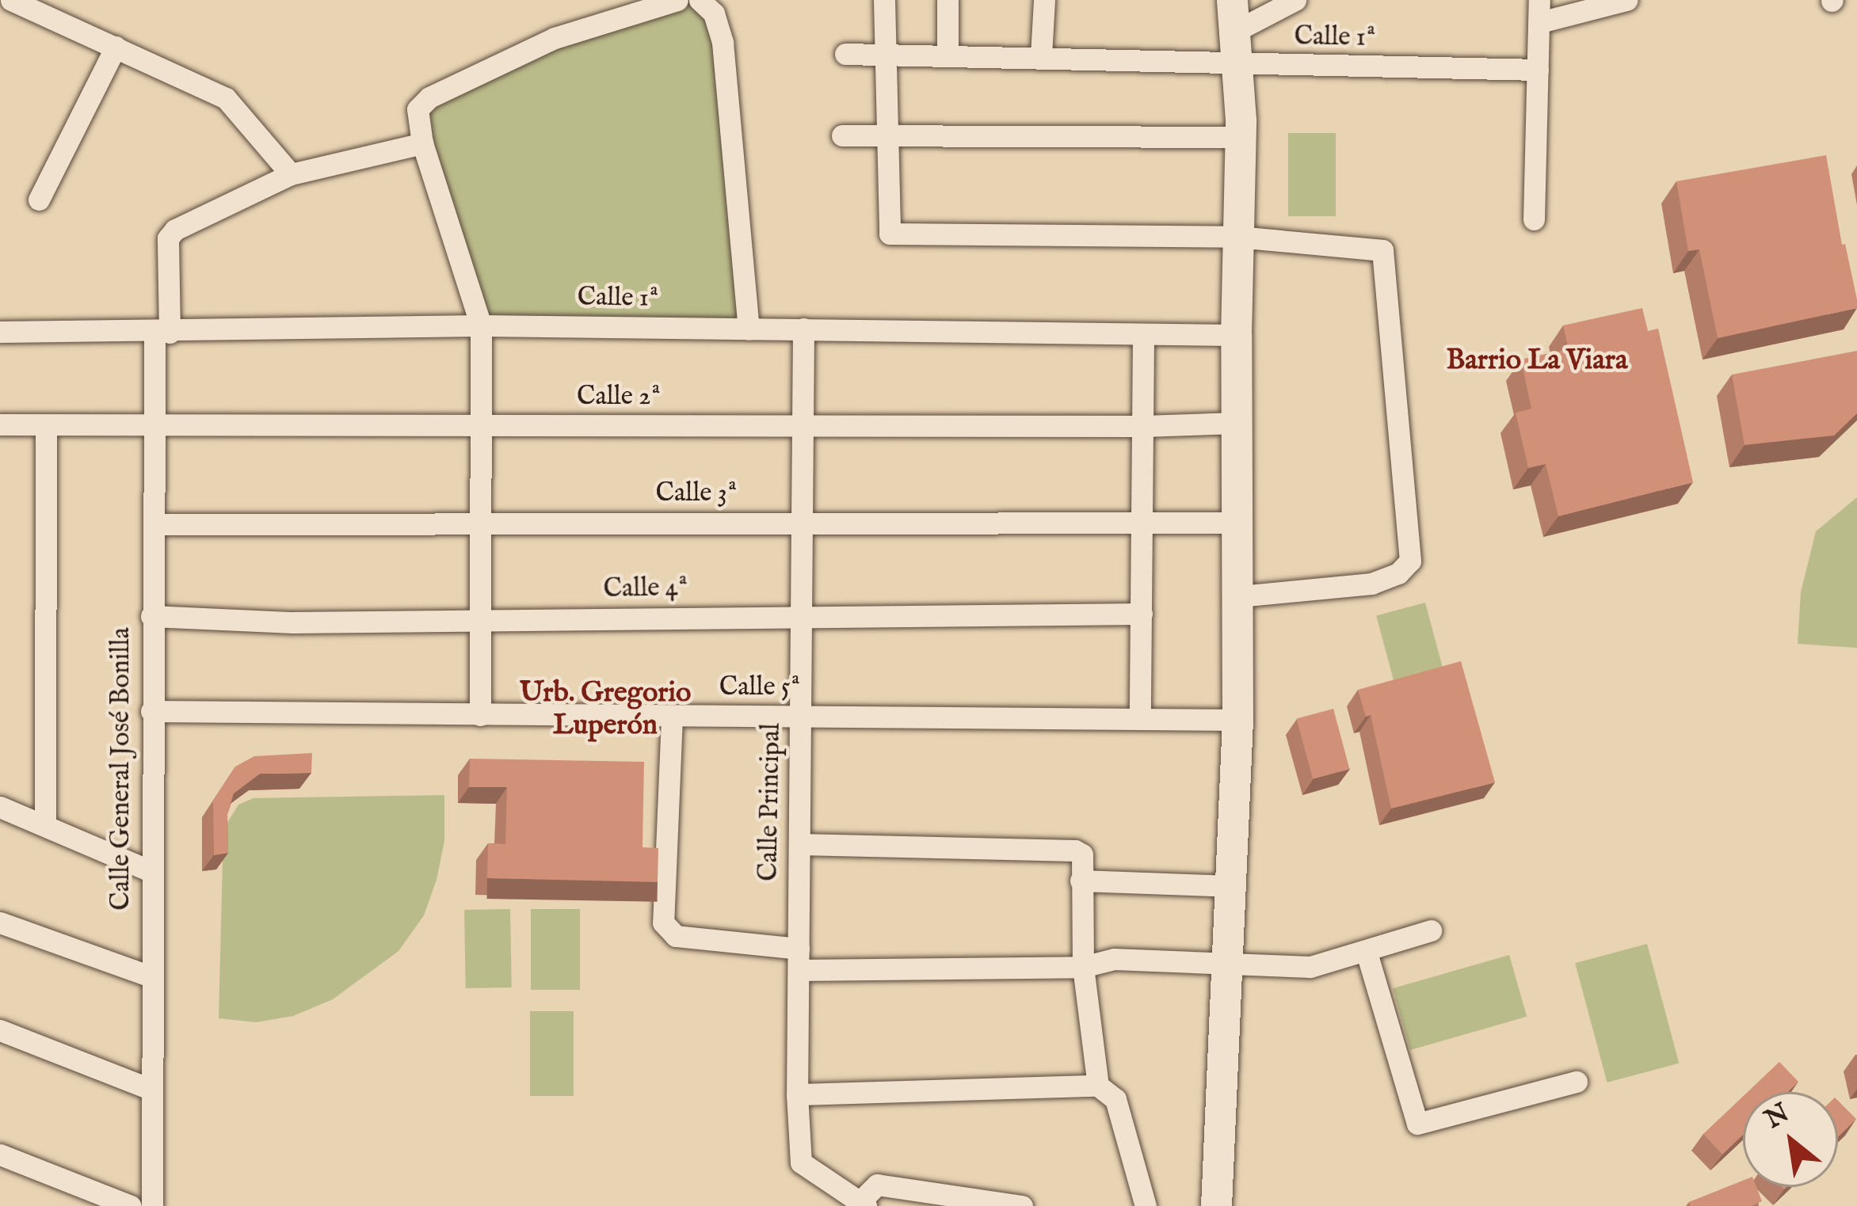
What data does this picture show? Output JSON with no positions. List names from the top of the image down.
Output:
{
  "streets": {
    "street": [
      "Calle 1ª",
      "Calle 2ª",
      "Calle 3ª",
      "Calle 4ª",
      "Calle 5ª",
      "Calle General José Bonilla",
      "Calle Principal"
    ]
  },
  "crossings": [
    ["Calle 1ª", "Calle General José Bonilla"],
    ["Calle 1ª", "Calle Principal"],
    ["Calle 2ª", "Calle General José Bonilla"],
    ["Calle 2ª", "Calle Principal"],
    ["Calle 3ª", "Calle General José Bonilla"],
    ["Calle 3ª", "Calle Principal"],
    ["Calle 4ª", "Calle General José Bonilla"],
    ["Calle 4ª", "Calle Principal"],
    ["Calle 5ª", "Calle General José Bonilla"],
    ["Calle 5ª", "Calle Principal"]
  ],
  "districts": ["Barrio La Viara", "Urb. Gregorio Luperón"],
  "north": "top left"
}
